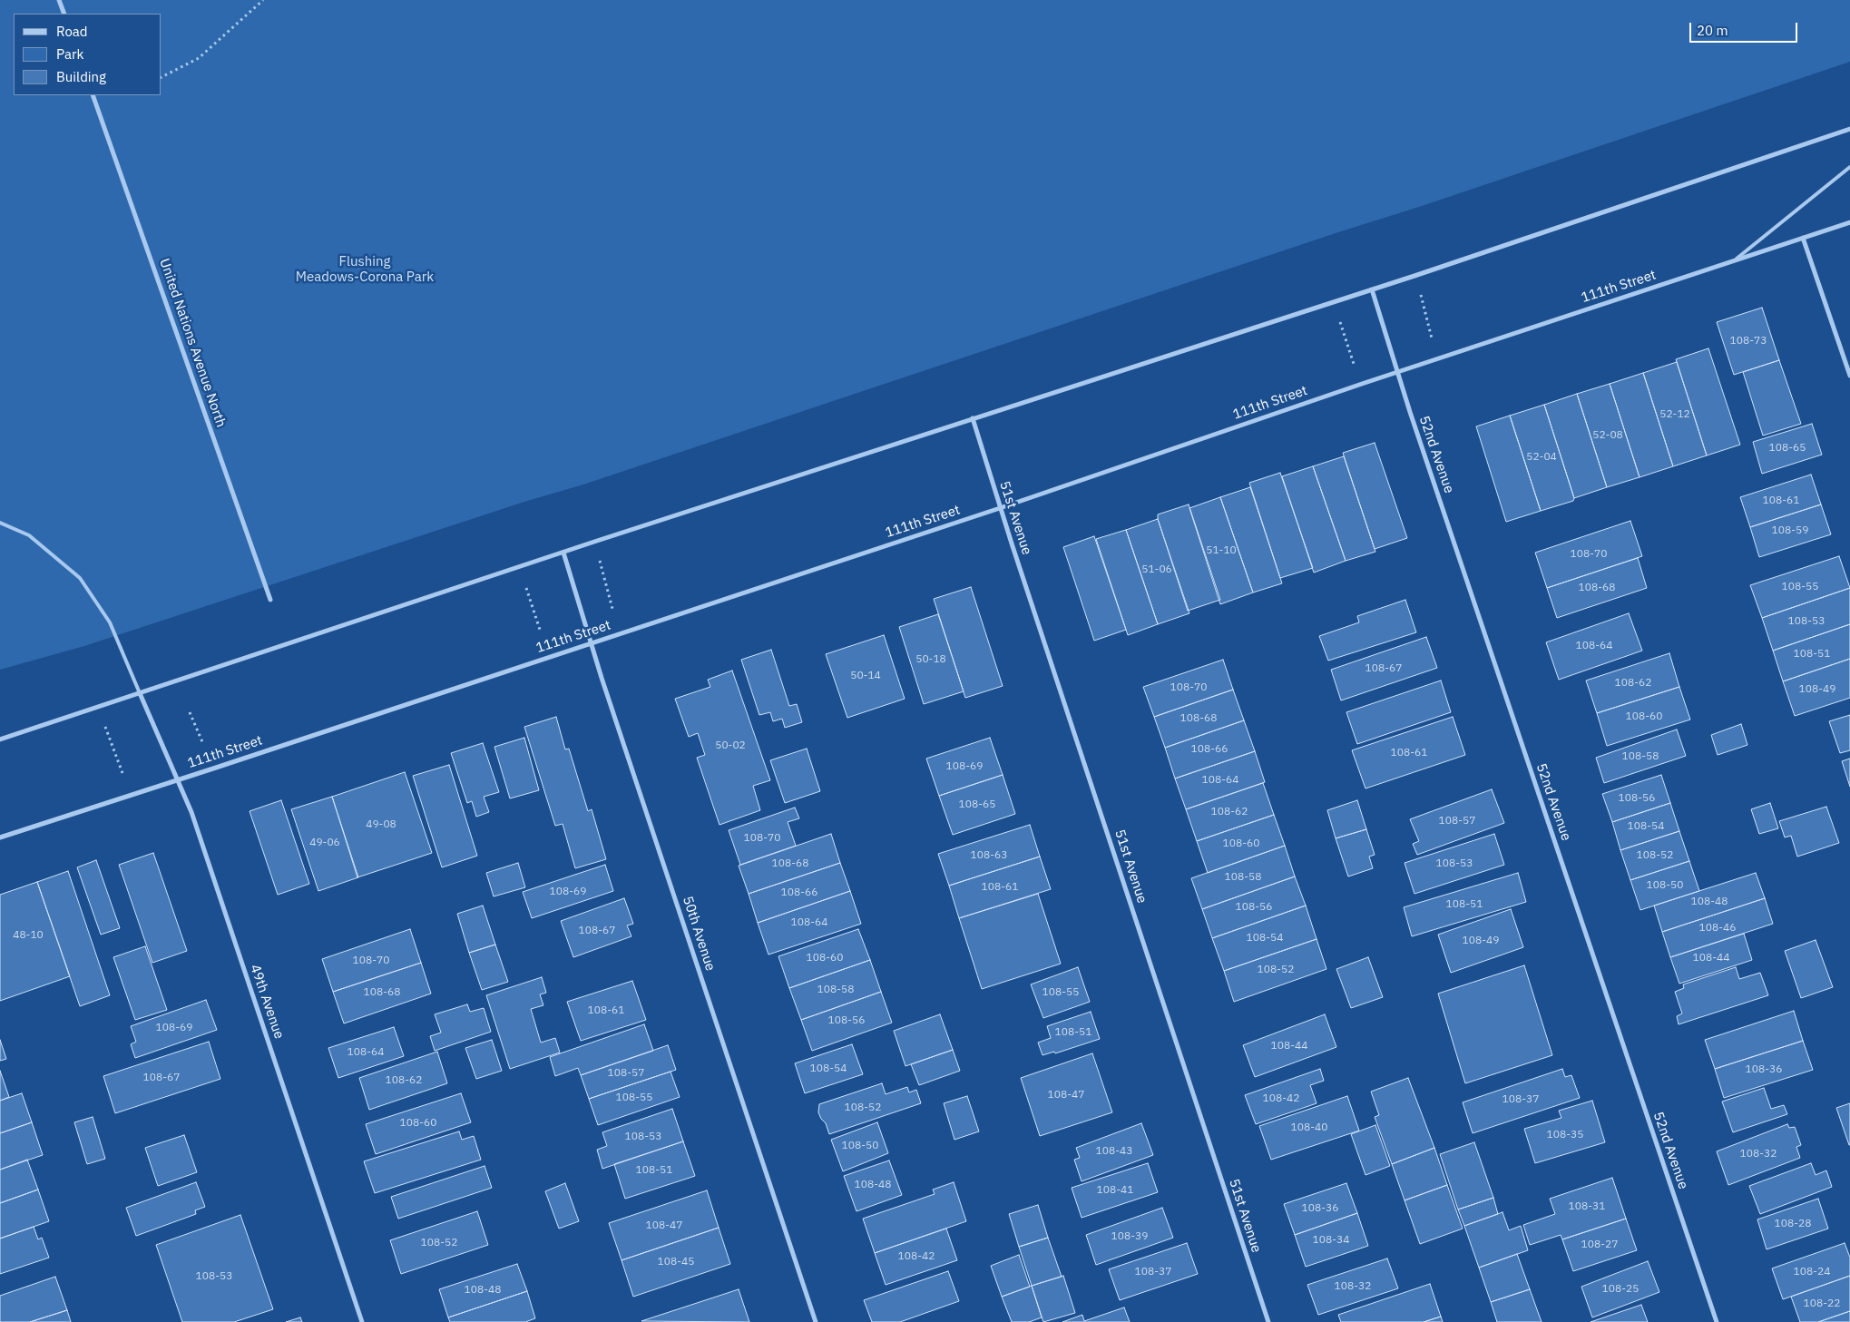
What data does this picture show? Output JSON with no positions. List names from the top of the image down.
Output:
{
  "streets": {
    "street": [
      "111th Street",
      "United Nations Avenue North",
      "52nd Avenue",
      "51st Avenue",
      "50th Avenue",
      "49th Avenue"
    ]
  },
  "crossings": [
    ["111th Street", "52nd Avenue"],
    ["111th Street", "51st Avenue"],
    ["111th Street", "50th Avenue"],
    ["111th Street", "49th Avenue"]
  ],
  "parks": ["Flushing Meadows-Corona Park"],
  "house_numbers": [
    "108-73",
    "52-12",
    "52-08",
    "108-65",
    "52-04",
    "108-61",
    "108-59",
    "51-10",
    "108-70",
    "51-06",
    "108-55",
    "108-68",
    "108-53",
    "108-64",
    "108-51",
    "50-18",
    "108-67",
    "50-14",
    "108-62",
    "108-70",
    "108-49",
    "108-60",
    "108-68",
    "50-02",
    "108-66",
    "108-61",
    "108-58",
    "108-69",
    "108-64",
    "108-56",
    "108-65",
    "108-62",
    "108-57",
    "49-08",
    "108-54",
    "108-70",
    "49-06",
    "108-60",
    "108-63",
    "108-52",
    "108-68",
    "108-53",
    "108-58",
    "108-50",
    "108-61",
    "108-69",
    "108-66",
    "108-48",
    "108-51",
    "108-56",
    "108-64",
    "108-46",
    "108-67",
    "48-10",
    "108-54",
    "108-49",
    "108-60",
    "108-44",
    "108-70",
    "108-52",
    "108-58",
    "108-68",
    "108-55",
    "108-61",
    "108-56",
    "108-69",
    "108-51",
    "108-44",
    "108-64",
    "108-54",
    "108-36",
    "108-57",
    "108-67",
    "108-62",
    "108-47",
    "108-55",
    "108-42",
    "108-37",
    "108-52",
    "108-60",
    "108-40",
    "108-35",
    "108-53",
    "108-50",
    "108-43",
    "108-32",
    "108-51",
    "108-48",
    "108-41",
    "108-31",
    "108-36",
    "108-28",
    "108-47",
    "108-39",
    "108-34",
    "108-52",
    "108-27",
    "108-42",
    "108-45",
    "108-37",
    "108-24",
    "108-53",
    "108-32",
    "108-25",
    "108-48",
    "108-22"
  ],
  "legend": ["Road", "Park", "Building"],
  "scale_bar": "20 m"
}
